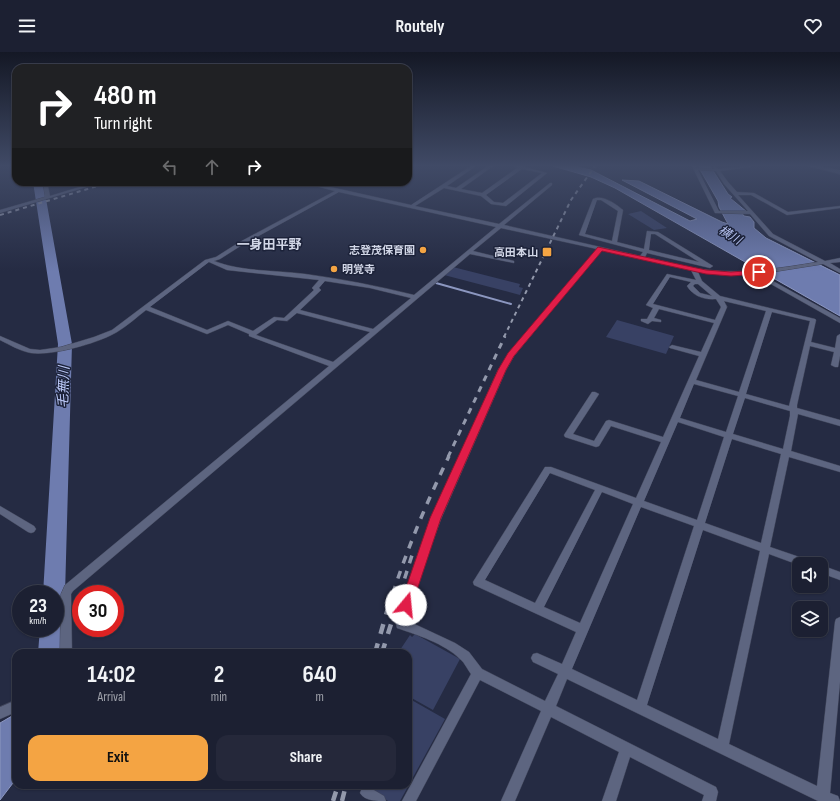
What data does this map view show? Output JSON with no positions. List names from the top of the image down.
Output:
{
  "districts": ["一身田平野"],
  "water": ["横川", "毛無川"],
  "places": {
    "other": ["志登茂保育園", "明覚寺"],
    "transit": ["高田本山"]
  },
  "page": {
    "header": "Routely",
    "turn": ["480 m", "Turn right"],
    "speed": "23 km/h",
    "limit": "30",
    "eta": [
      "14:02",
      "Arrival",
      "2",
      "min",
      "640",
      "m"
    ],
    "buttons": ["Exit", "Share"]
  }
}
